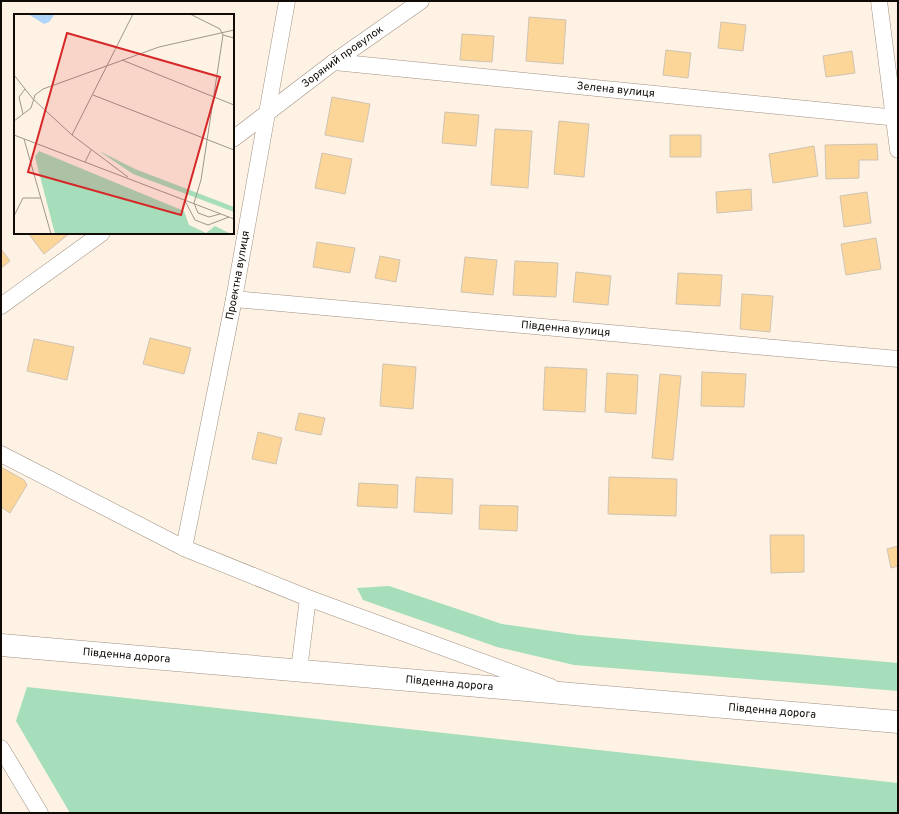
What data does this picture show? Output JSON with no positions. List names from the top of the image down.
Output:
{
  "streets": {
    "highway": ["Південна дорога"],
    "street": [
      "Зоряний провулок",
      "Зелена вулиця",
      "Проектна вулиця",
      "Південна вулиця"
    ]
  },
  "crossings": [
    ["Зоряний провулок", "Зелена вулиця"],
    ["Зоряний провулок", "Проектна вулиця"],
    ["Проектна вулиця", "Південна вулиця"]
  ]
}
